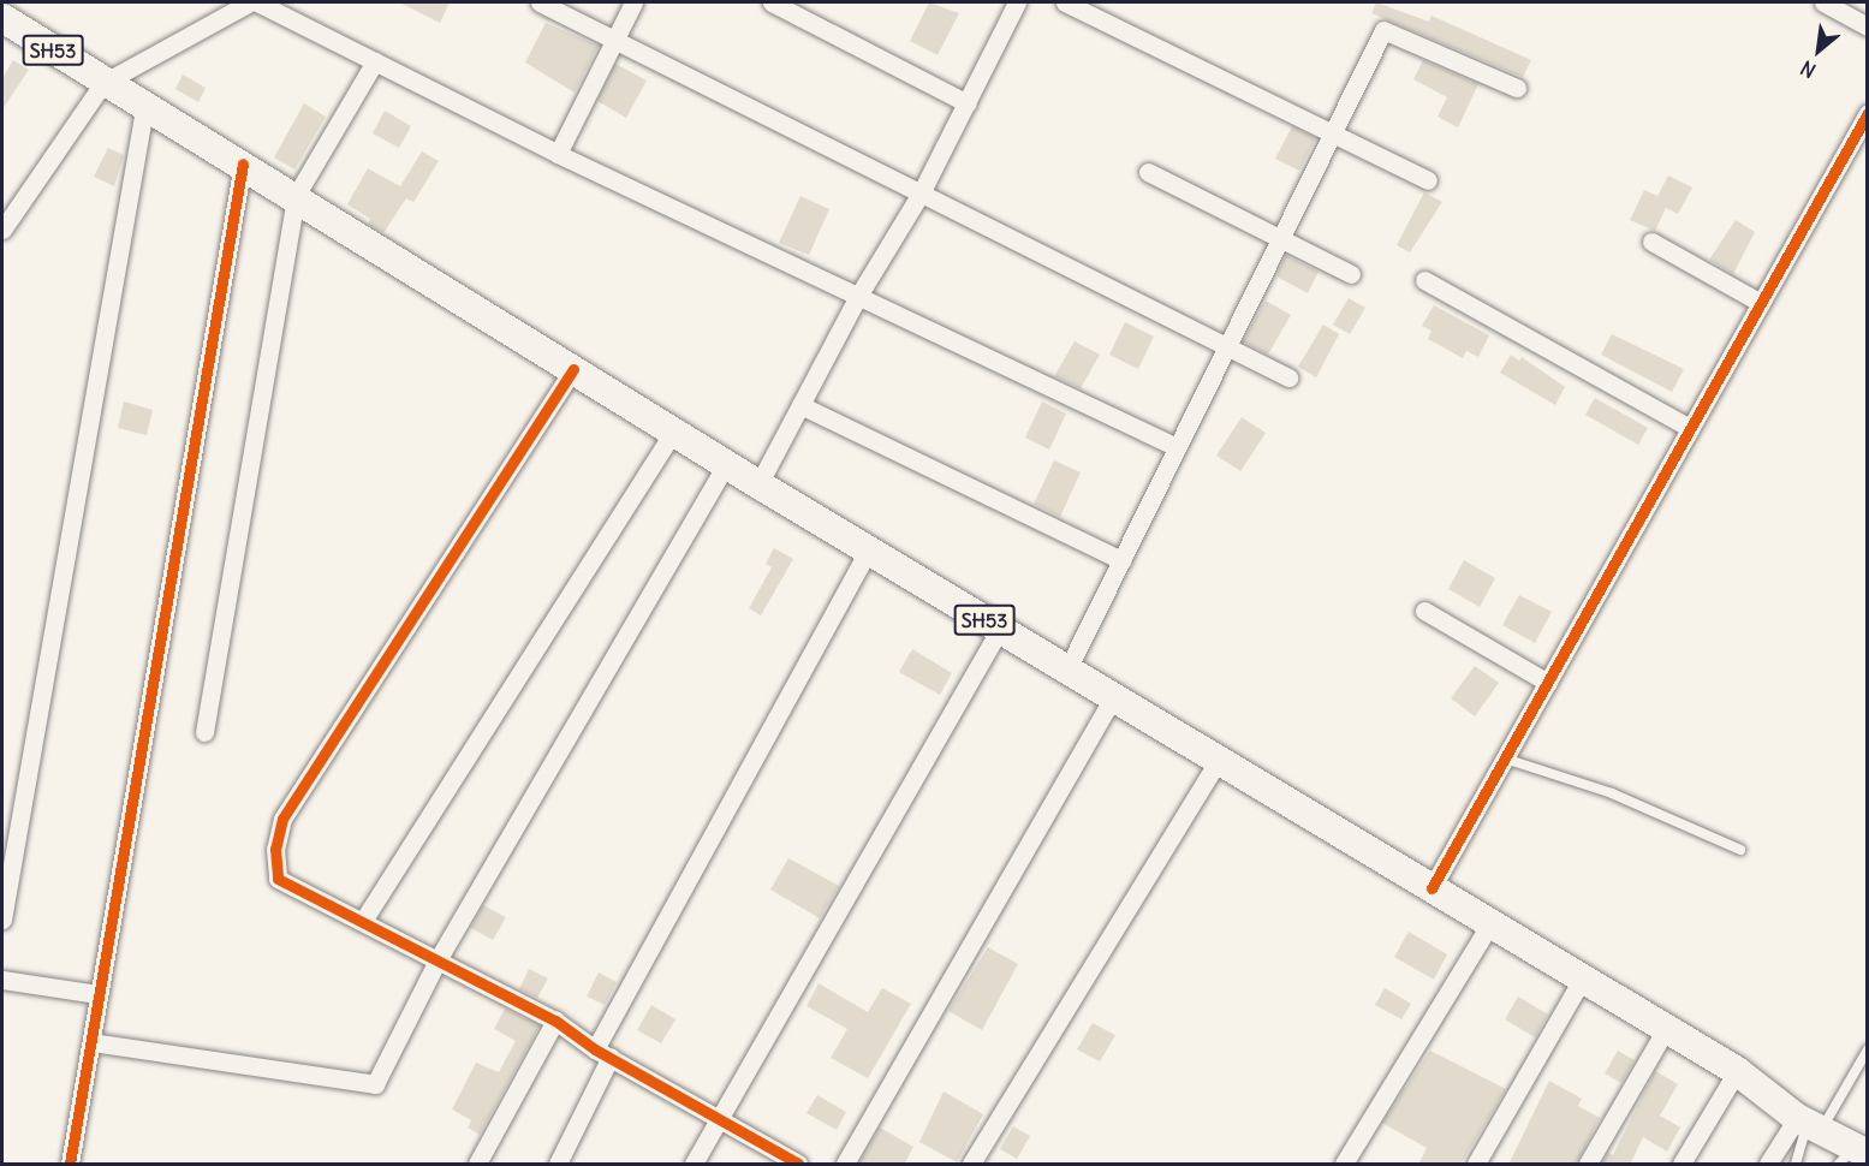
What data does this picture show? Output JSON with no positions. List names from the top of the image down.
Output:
{
  "streets": {
    "main road": ["SH53"]
  },
  "north": "bottom left"
}
